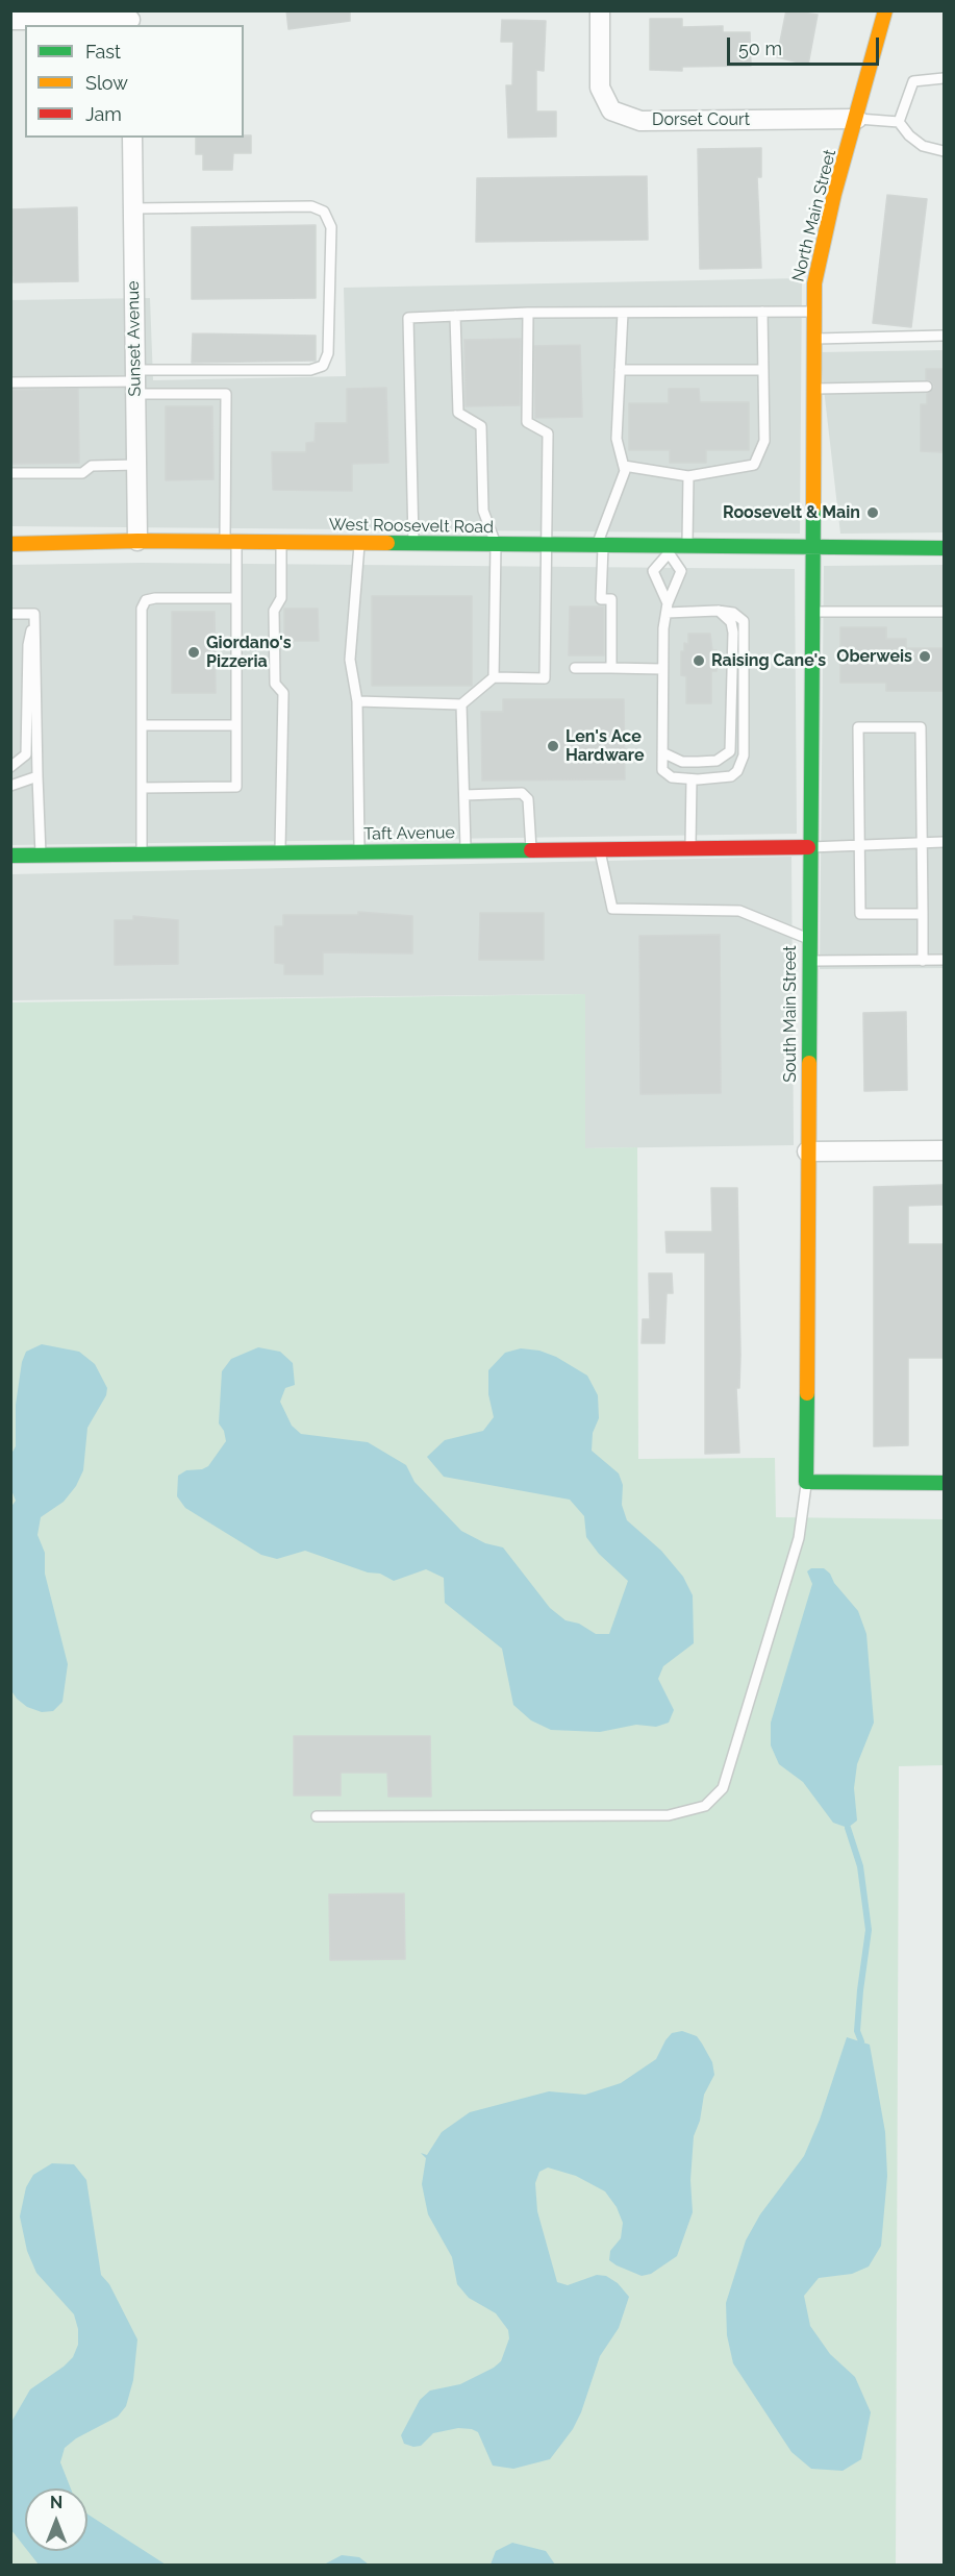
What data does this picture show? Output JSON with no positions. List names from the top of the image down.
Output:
{
  "streets": {
    "street": [
      "Dorset Court",
      "North Main Street",
      "Sunset Avenue",
      "West Roosevelt Road",
      "Taft Avenue",
      "South Main Street"
    ]
  },
  "crossings": [
    ["Dorset Court", "North Main Street"],
    ["North Main Street", "West Roosevelt Road"],
    ["North Main Street", "South Main Street"],
    ["Sunset Avenue", "West Roosevelt Road"],
    ["West Roosevelt Road", "South Main Street"],
    ["Taft Avenue", "South Main Street"]
  ],
  "places": [
    "Roosevelt & Main",
    "Giordano's Pizzeria",
    "Oberweis",
    "Raising Cane's",
    "Len's Ace Hardware"
  ],
  "legend": ["Fast", "Slow", "Jam"],
  "scale_bar": "50 m",
  "north": "top"
}
